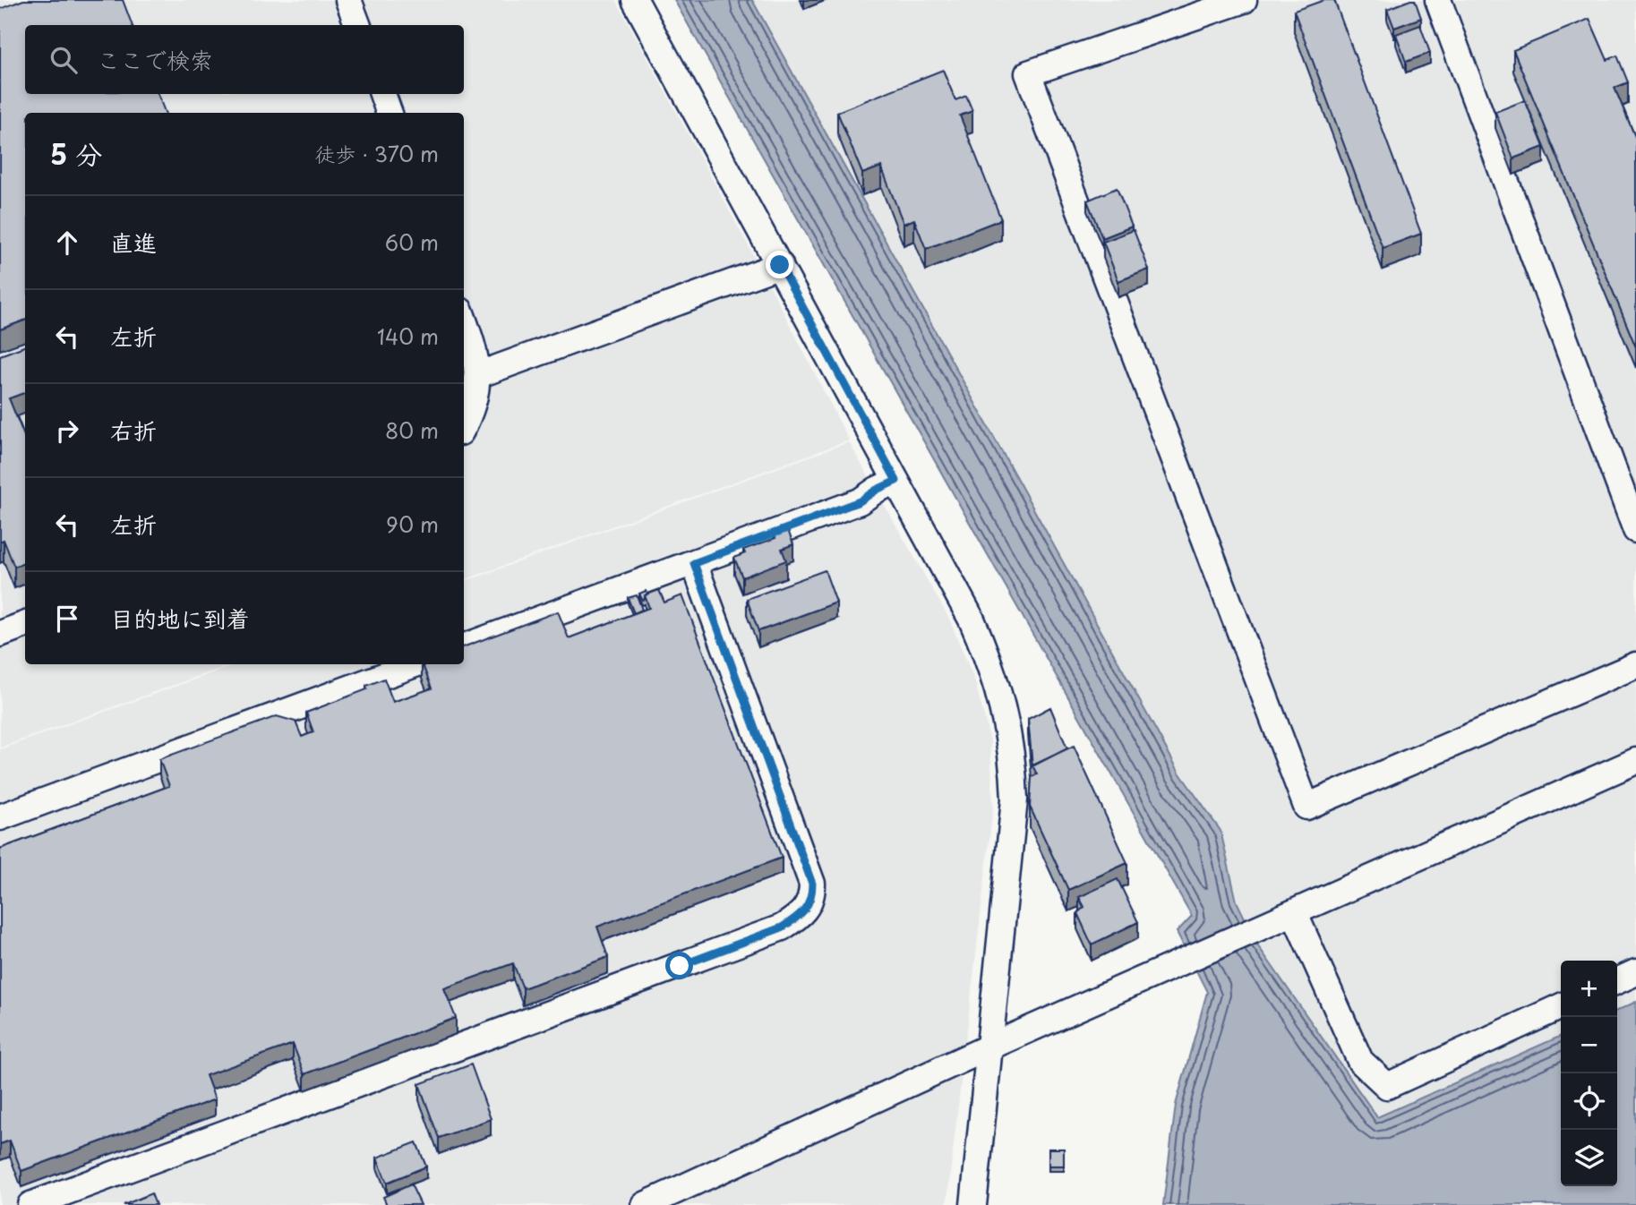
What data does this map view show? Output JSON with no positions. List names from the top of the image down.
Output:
{
  "page": {
    "search": "ここで検索",
    "heading": ["5 分", "徒歩 · 370 m"],
    "list": [
      ["直進", "60 m"],
      ["左折", "140 m"],
      ["右折", "80 m"],
      ["左折", "90 m"],
      "目的地に到着"
    ],
    "map_buttons": ["+", "−"]
  }
}
